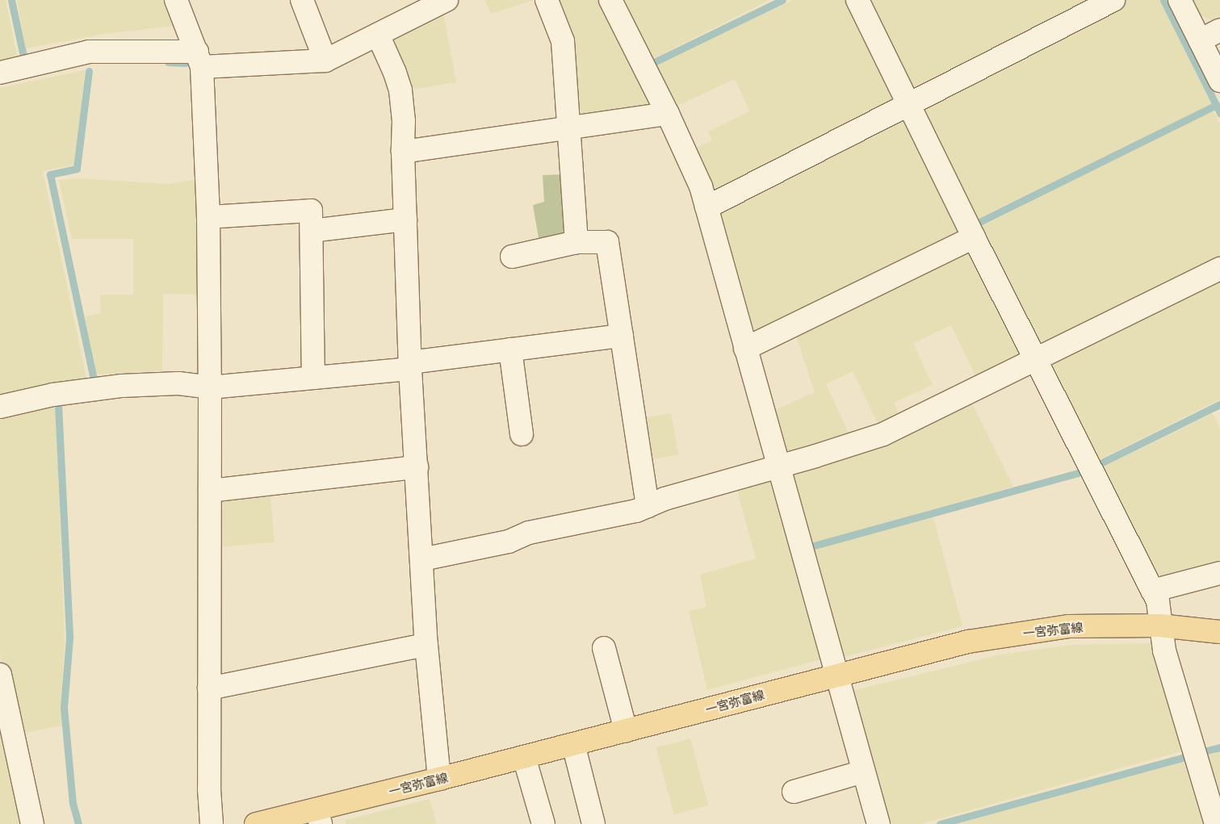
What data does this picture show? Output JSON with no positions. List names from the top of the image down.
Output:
{
  "streets": {
    "main road": ["一宮弥富線"]
  }
}
